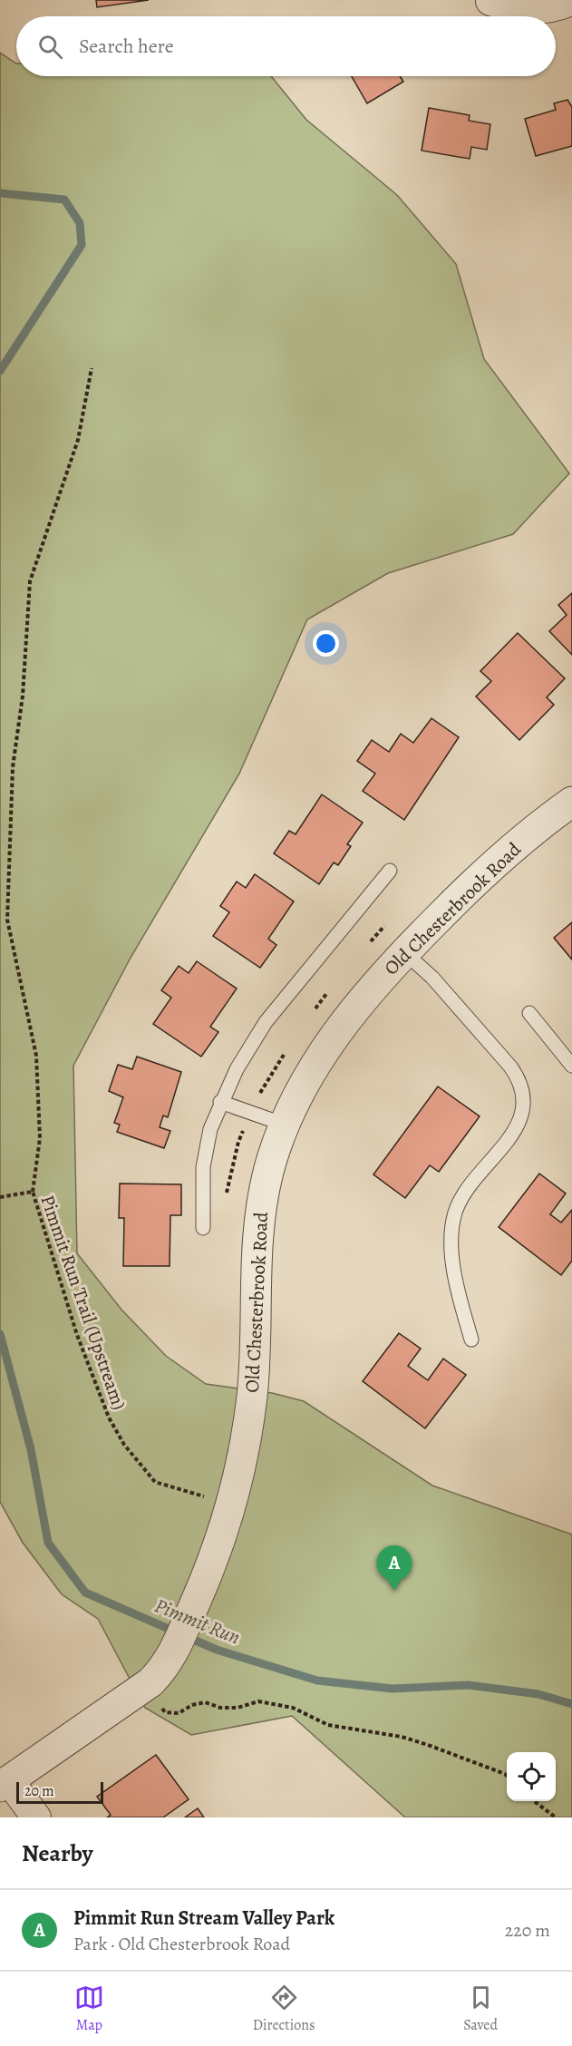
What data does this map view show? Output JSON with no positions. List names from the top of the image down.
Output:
{
  "streets": {
    "street": ["Old Chesterbrook Road"],
    "path": ["Pimmit Run Trail (Upstream)"]
  },
  "water": ["Pimmit Run"],
  "scale_bar": "20 m",
  "page": {
    "search": "Search here",
    "pins": "A",
    "scale": "20 m",
    "heading": "Nearby",
    "list": [
      {
        "mark": "A",
        "name": "Pimmit Run Stream Valley Park",
        "note": "Park · Old Chesterbrook Road",
        "value": "220 m"
      }
    ],
    "nav": ["Map", "Directions", "Saved"]
  }
}
